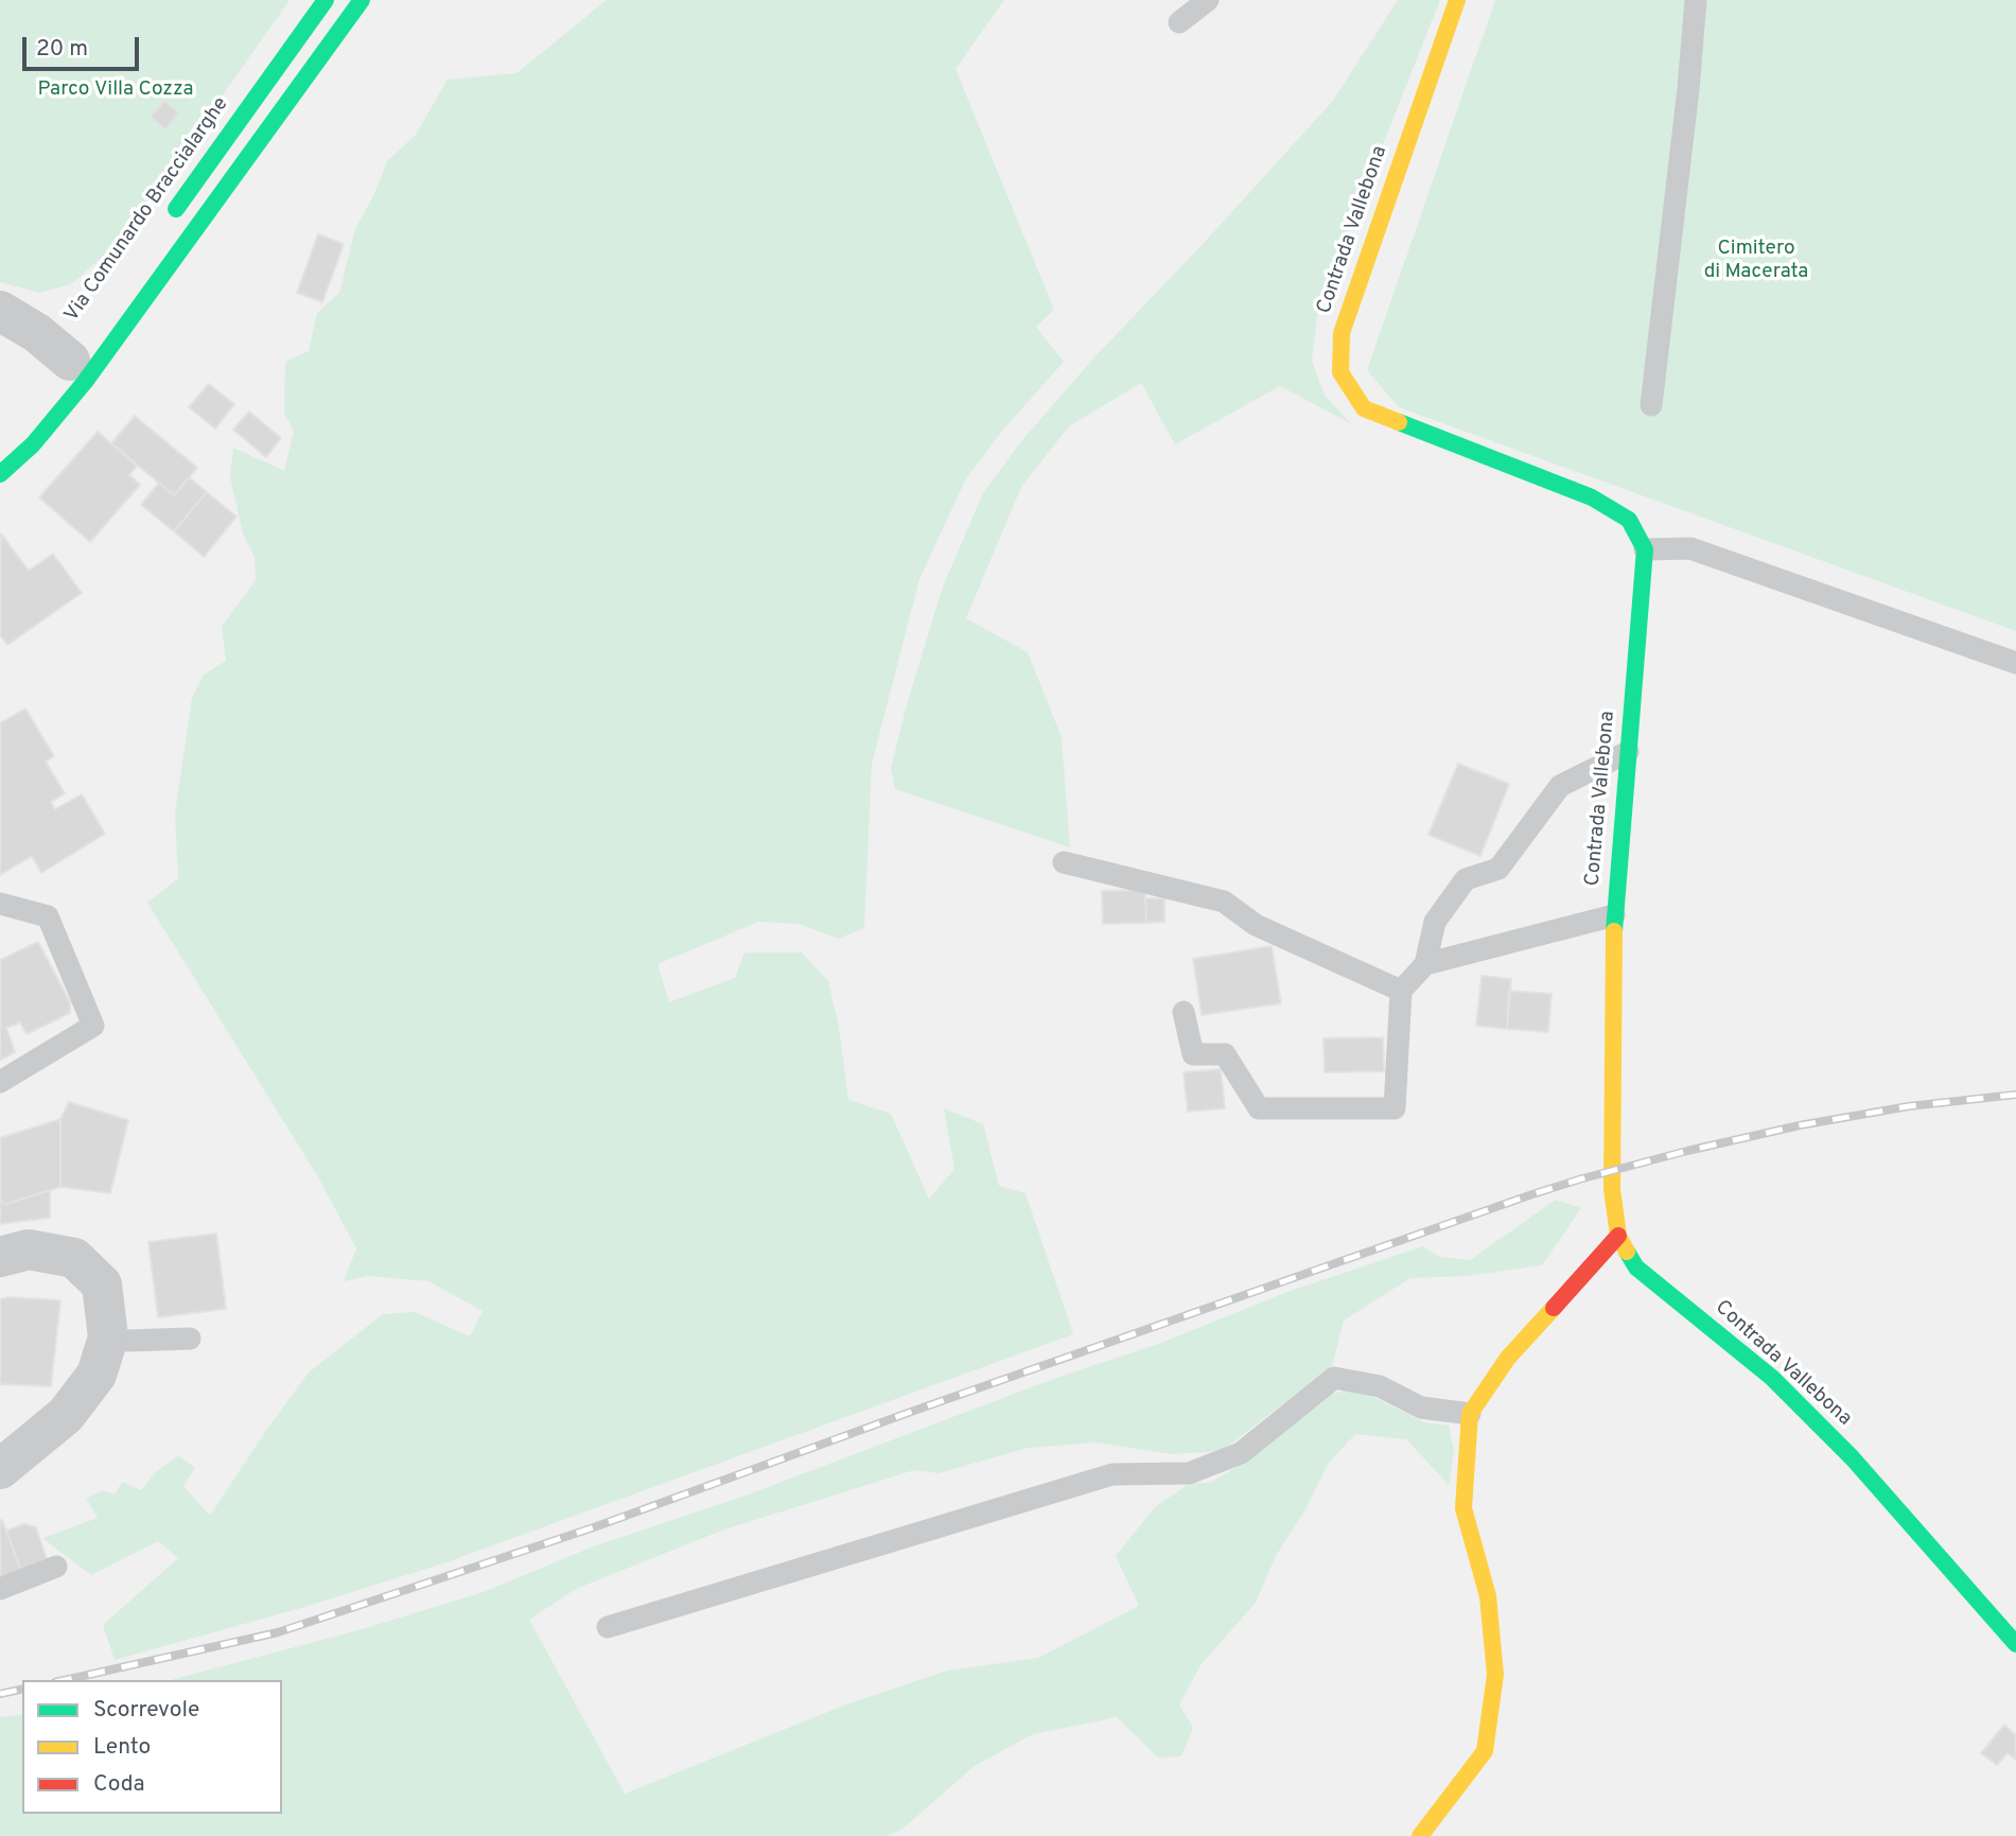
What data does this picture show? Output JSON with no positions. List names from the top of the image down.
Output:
{
  "streets": {
    "street": ["Via Comunardo Braccialarghe", "Contrada Vallebona"]
  },
  "parks": ["Parco Villa Cozza", "Cimitero di Macerata"],
  "legend": ["Scorrevole", "Lento", "Coda"],
  "scale_bar": "20 m"
}
